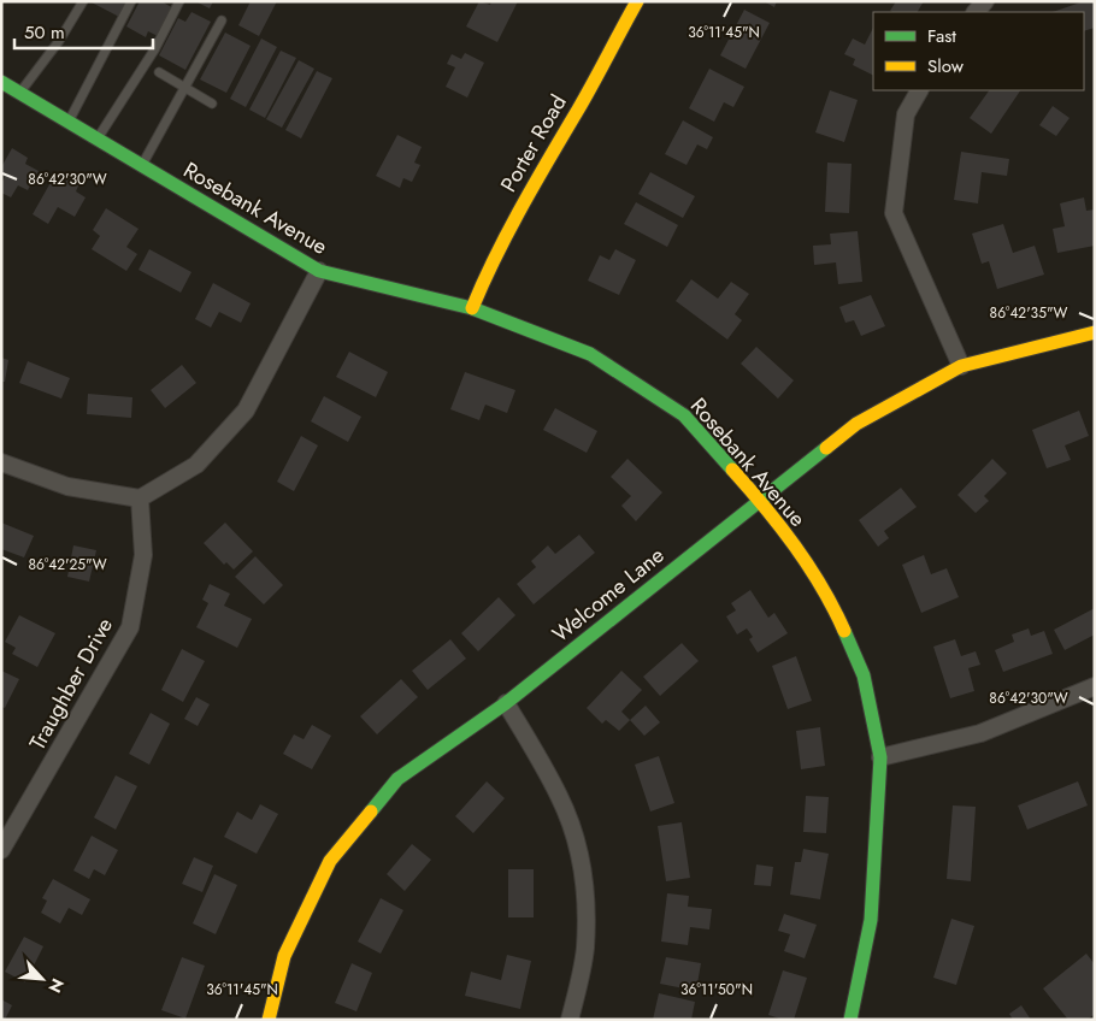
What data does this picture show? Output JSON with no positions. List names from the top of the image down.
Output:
{
  "streets": {
    "street": [
      "Porter Road",
      "Rosebank Avenue",
      "Welcome Lane",
      "Traughber Drive"
    ]
  },
  "crossings": [
    ["Porter Road", "Rosebank Avenue"],
    ["Rosebank Avenue", "Welcome Lane"]
  ],
  "legend": ["Fast", "Slow"],
  "scale_bar": "50 m",
  "north": "bottom right",
  "coordinates": [
    "36°11'45\"N",
    "86°42'30\"W",
    "86°42'35\"W",
    "86°42'25\"W",
    "36°11'50\"N"
  ]
}
